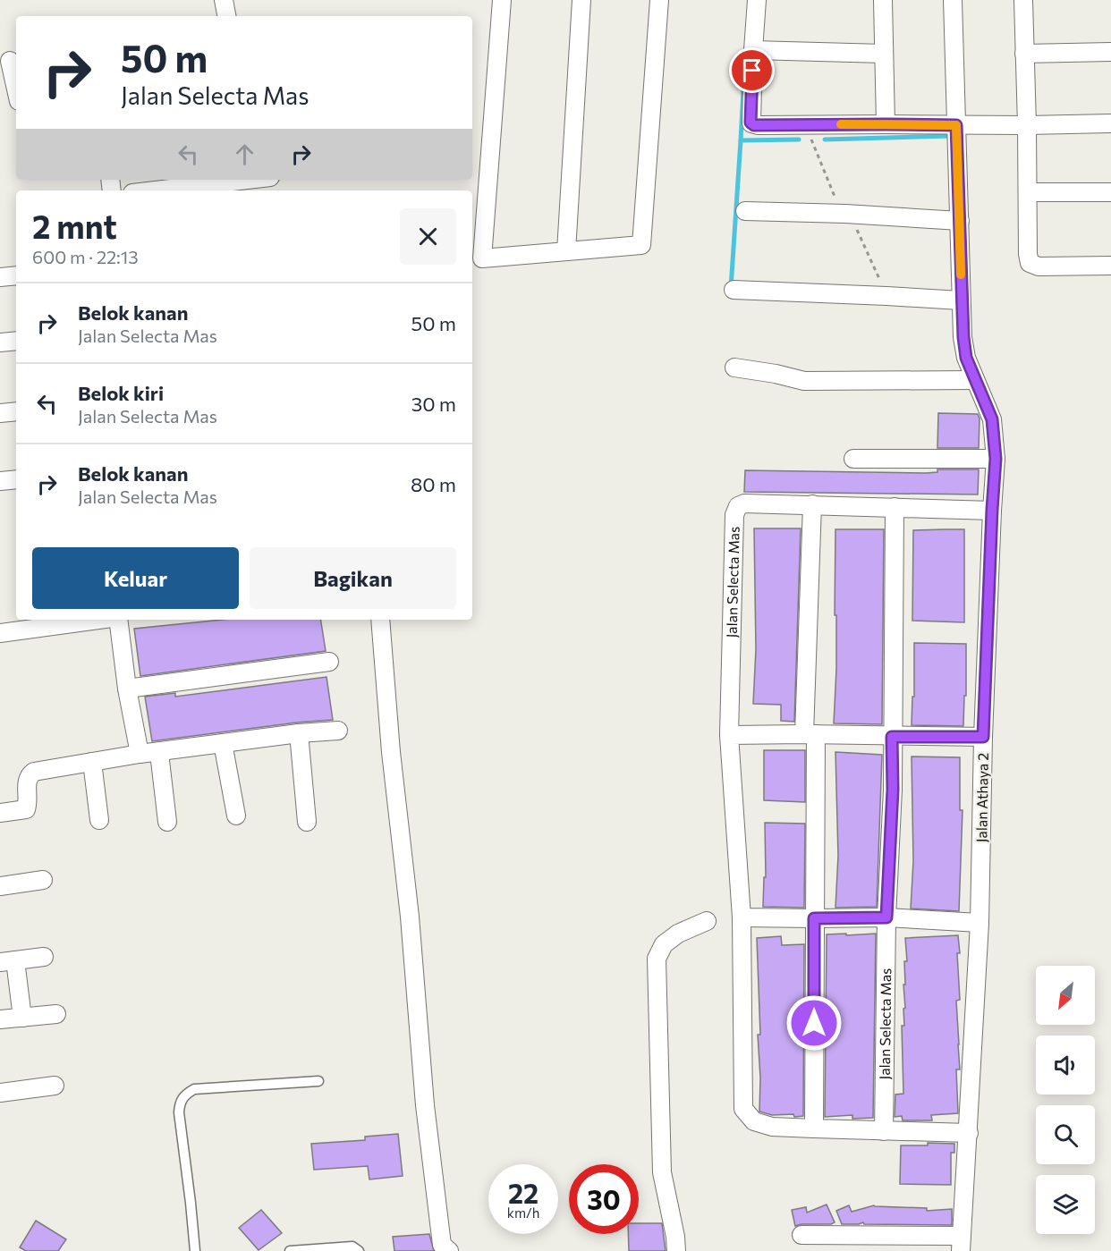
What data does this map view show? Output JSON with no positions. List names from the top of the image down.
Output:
{
  "streets": {
    "street": ["Jalan Selecta Mas", "Jalan Athaya 2"]
  },
  "crossings": [
    ["Jalan Selecta Mas", "Jalan Athaya 2"]
  ],
  "north": "bottom left",
  "page": {
    "turn": ["50 m", "Jalan Selecta Mas"],
    "heading": ["2 mnt", "600 m · 22:13"],
    "list": [
      {
        "name": "Belok kanan",
        "note": "Jalan Selecta Mas",
        "value": "50 m"
      },
      {
        "name": "Belok kiri",
        "note": "Jalan Selecta Mas",
        "value": "30 m"
      },
      {
        "name": "Belok kanan",
        "note": "Jalan Selecta Mas",
        "value": "80 m"
      }
    ],
    "buttons": ["Keluar", "Bagikan"],
    "speed": "22 km/h",
    "limit": "30"
  }
}
